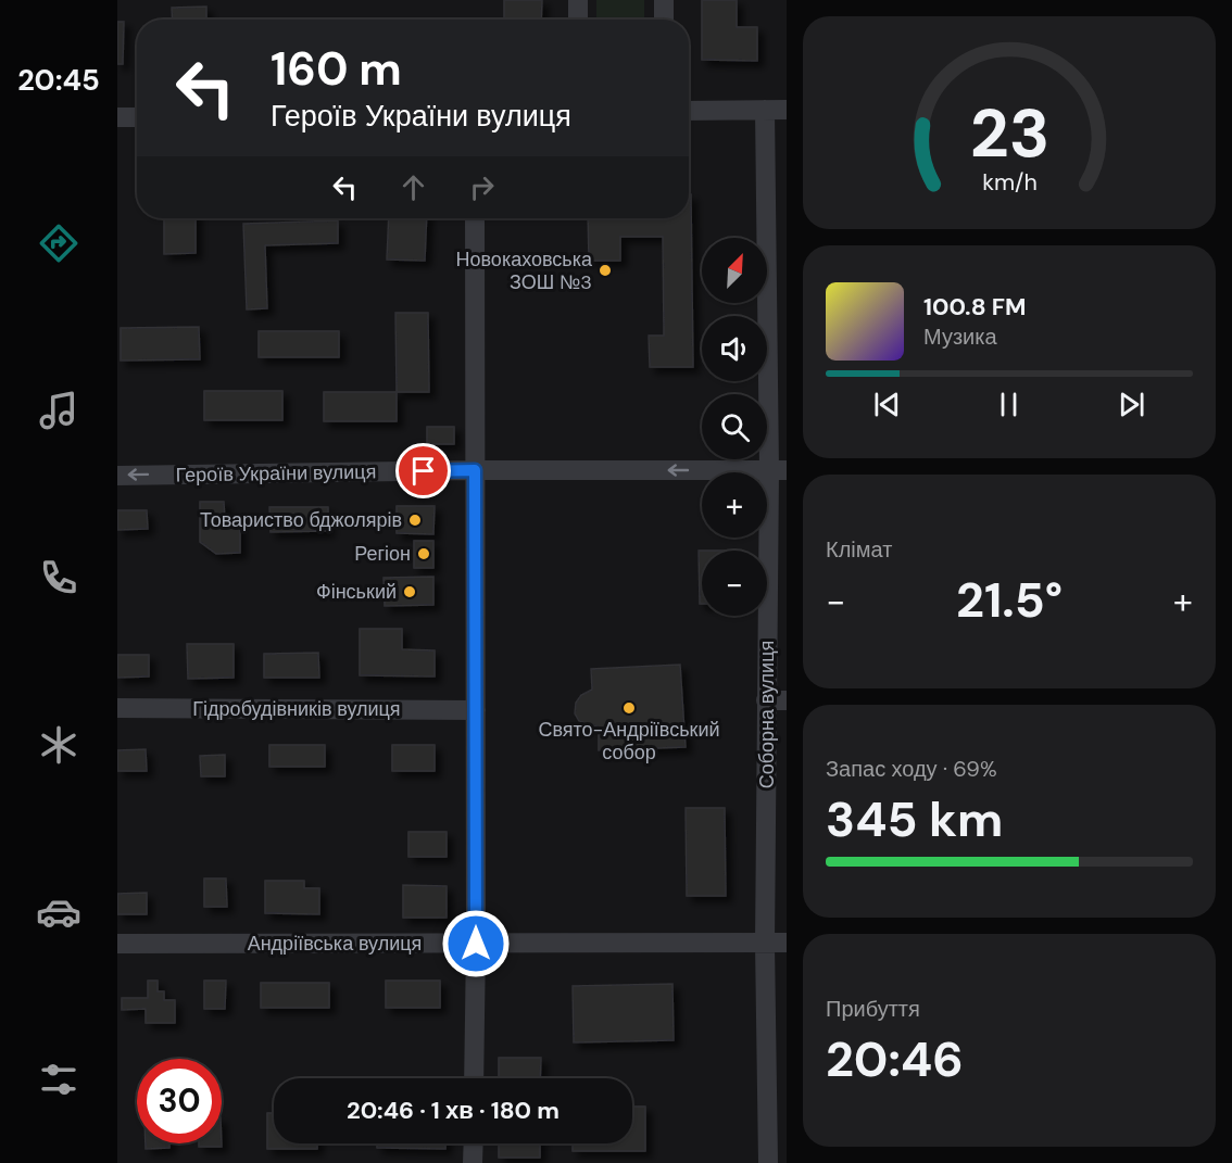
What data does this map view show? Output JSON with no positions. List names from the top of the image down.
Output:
{
  "streets": {
    "street": [
      "Героїв України вулиця",
      "Гідробудівників вулиця",
      "Соборна вулиця",
      "Андріївська вулиця"
    ]
  },
  "crossings": [
    ["Героїв України вулиця", "Соборна вулиця"],
    ["Соборна вулиця", "Андріївська вулиця"]
  ],
  "one_way": ["Героїв України вулиця"],
  "places": [
    "Новокаховська ЗОШ №3",
    "Товариство бджолярів",
    "Регіон",
    "Фінський",
    "Свято-Андріївський собор"
  ],
  "north": "top right",
  "page": {
    "tabs": "20:45",
    "turn": ["160 m", "Героїв України вулиця"],
    "map_buttons": ["+", "−"],
    "song": ["100.8 FM", "Музика"],
    "tile": [
      "Клімат",
      ["Запас ходу · 69%", "345 km"],
      ["Прибуття", "20:46"]
    ],
    "heat": ["−", "21.5°", "+"],
    "limit": "30",
    "trip": "20:46 · 1 хв · 180 m",
    "gauge": ["23", "km/h"]
  }
}
